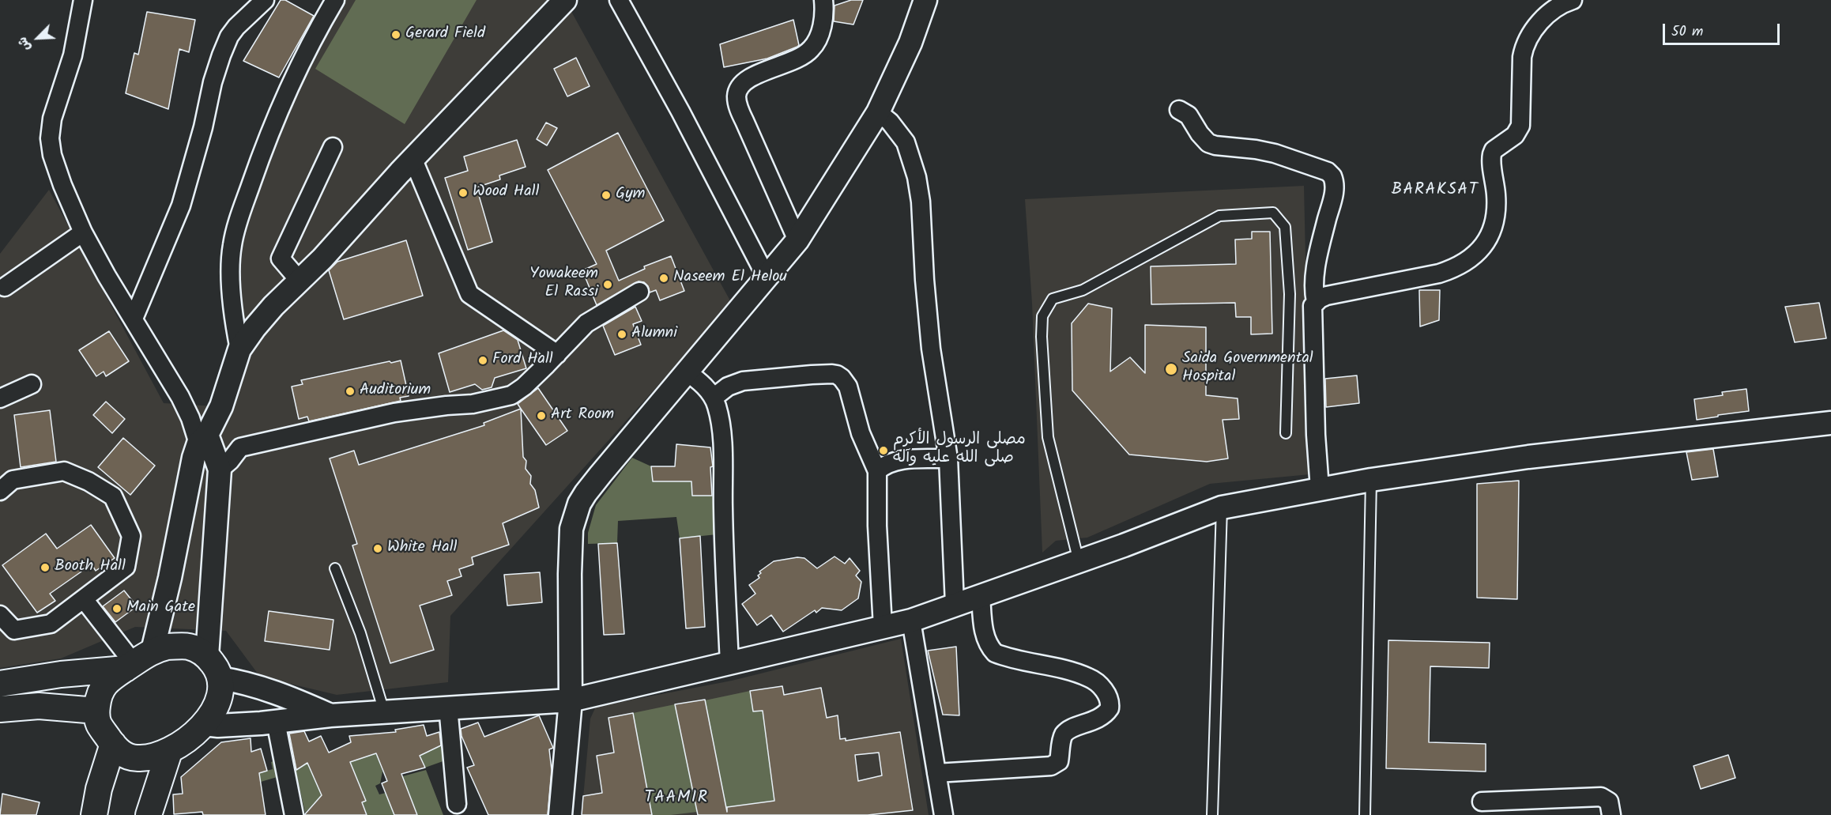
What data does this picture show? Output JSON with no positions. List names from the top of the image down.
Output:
{
  "districts": ["BARAKSAT", "TAAMIR"],
  "places": [
    "Gerard Field",
    "Wood Hall",
    "Gym",
    "Naseem El Helou",
    "Yowakeem El Rassi",
    "Alumni",
    "Ford Hall",
    "Saida Governmental Hospital",
    "Auditorium",
    "Art Room",
    "مصلى الرسول الأكرم صلى الله عليه وآله",
    "White Hall",
    "Booth Hall",
    "Main Gate"
  ],
  "scale_bar": "50 m",
  "north": "bottom left"
}
